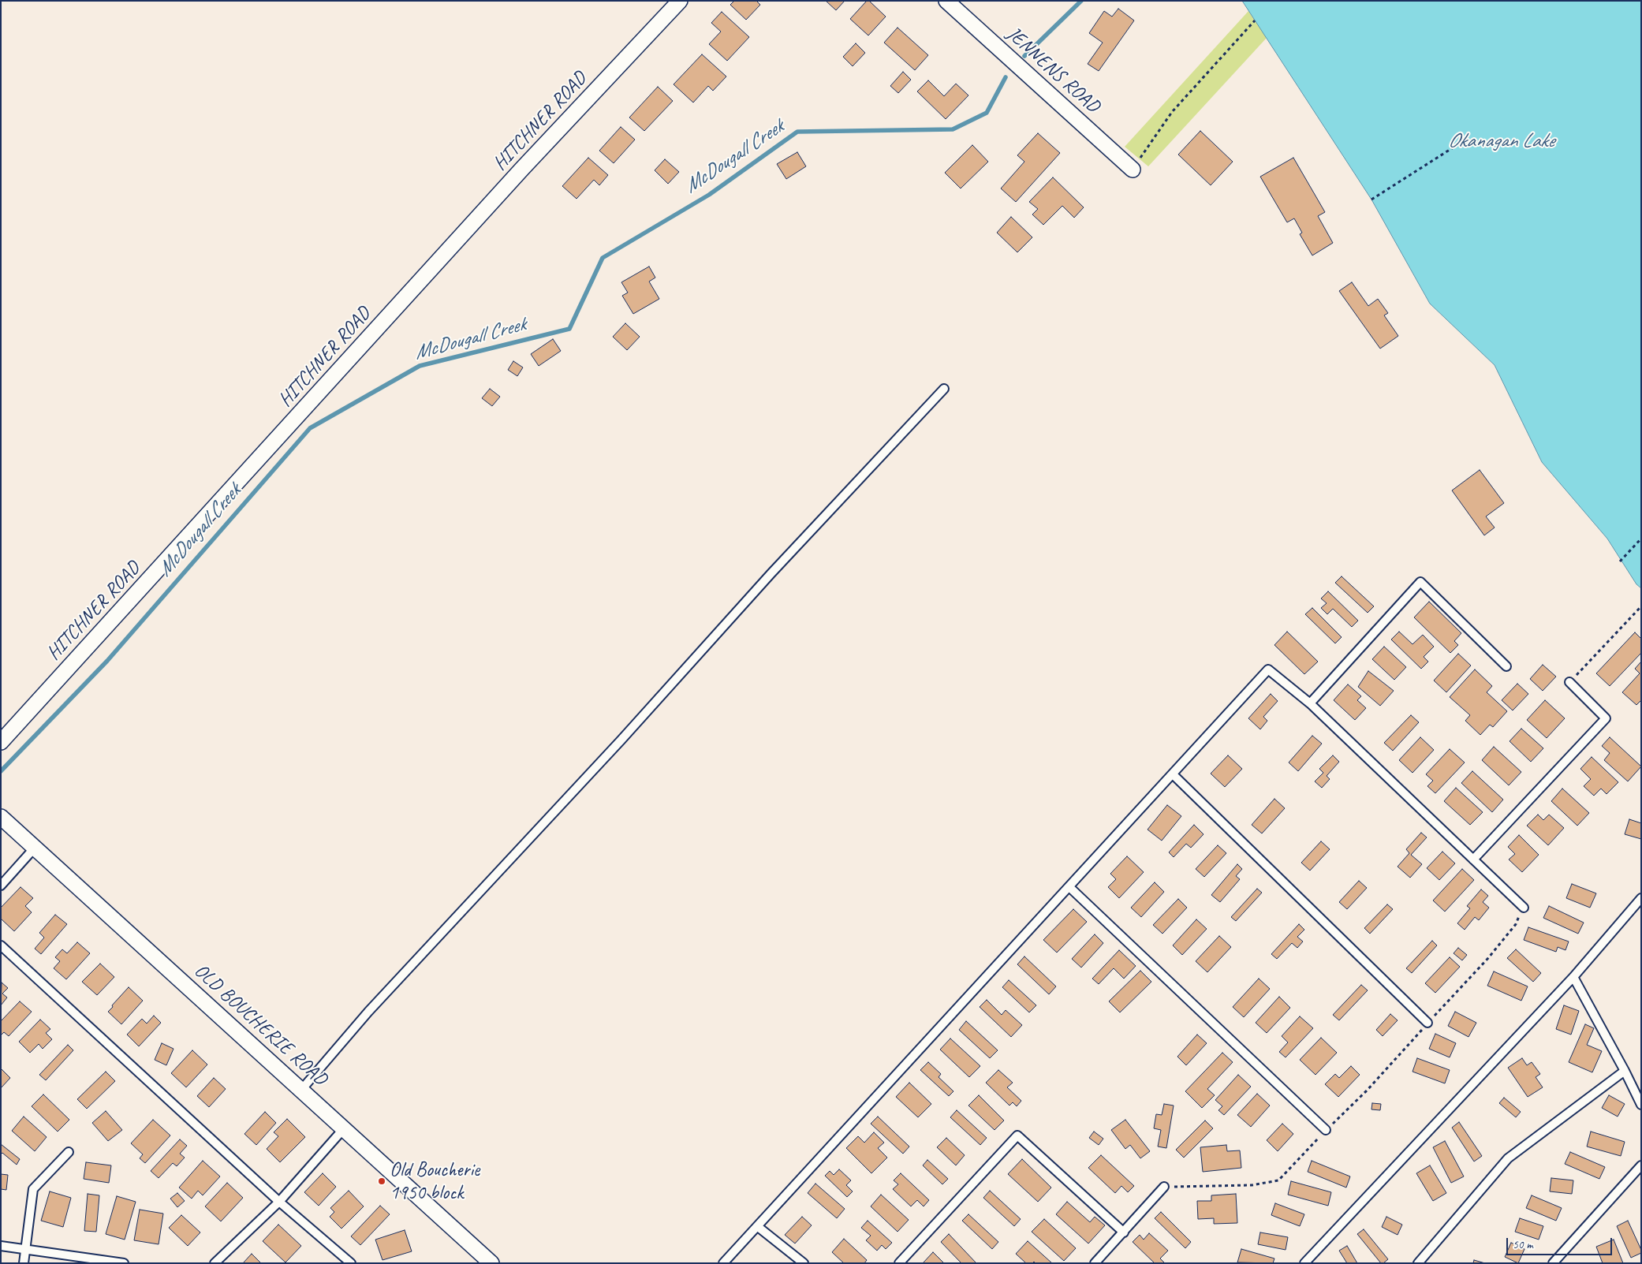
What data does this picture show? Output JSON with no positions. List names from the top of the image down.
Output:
{
  "streets": {
    "street": ["JENNENS ROAD", "HITCHNER ROAD", "OLD BOUCHERIE ROAD"]
  },
  "water": ["Okanagan Lake", "McDougall Creek"],
  "places": ["Old Boucherie 1950 block"],
  "scale_bar": "50 m"
}
